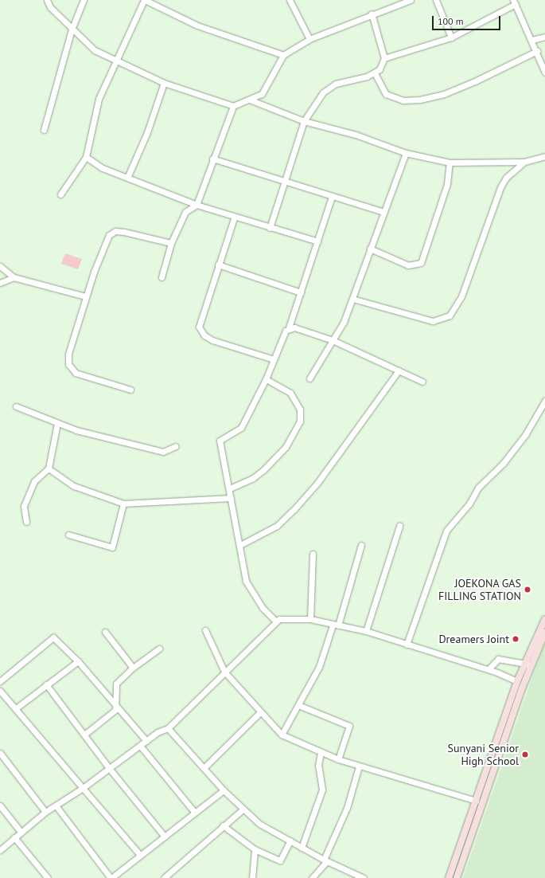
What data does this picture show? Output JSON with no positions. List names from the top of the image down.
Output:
{
  "places": ["JOEKONA GAS FILLING STATION", "Dreamers Joint", "Sunyani Senior High School"],
  "scale_bar": "100 m"
}
